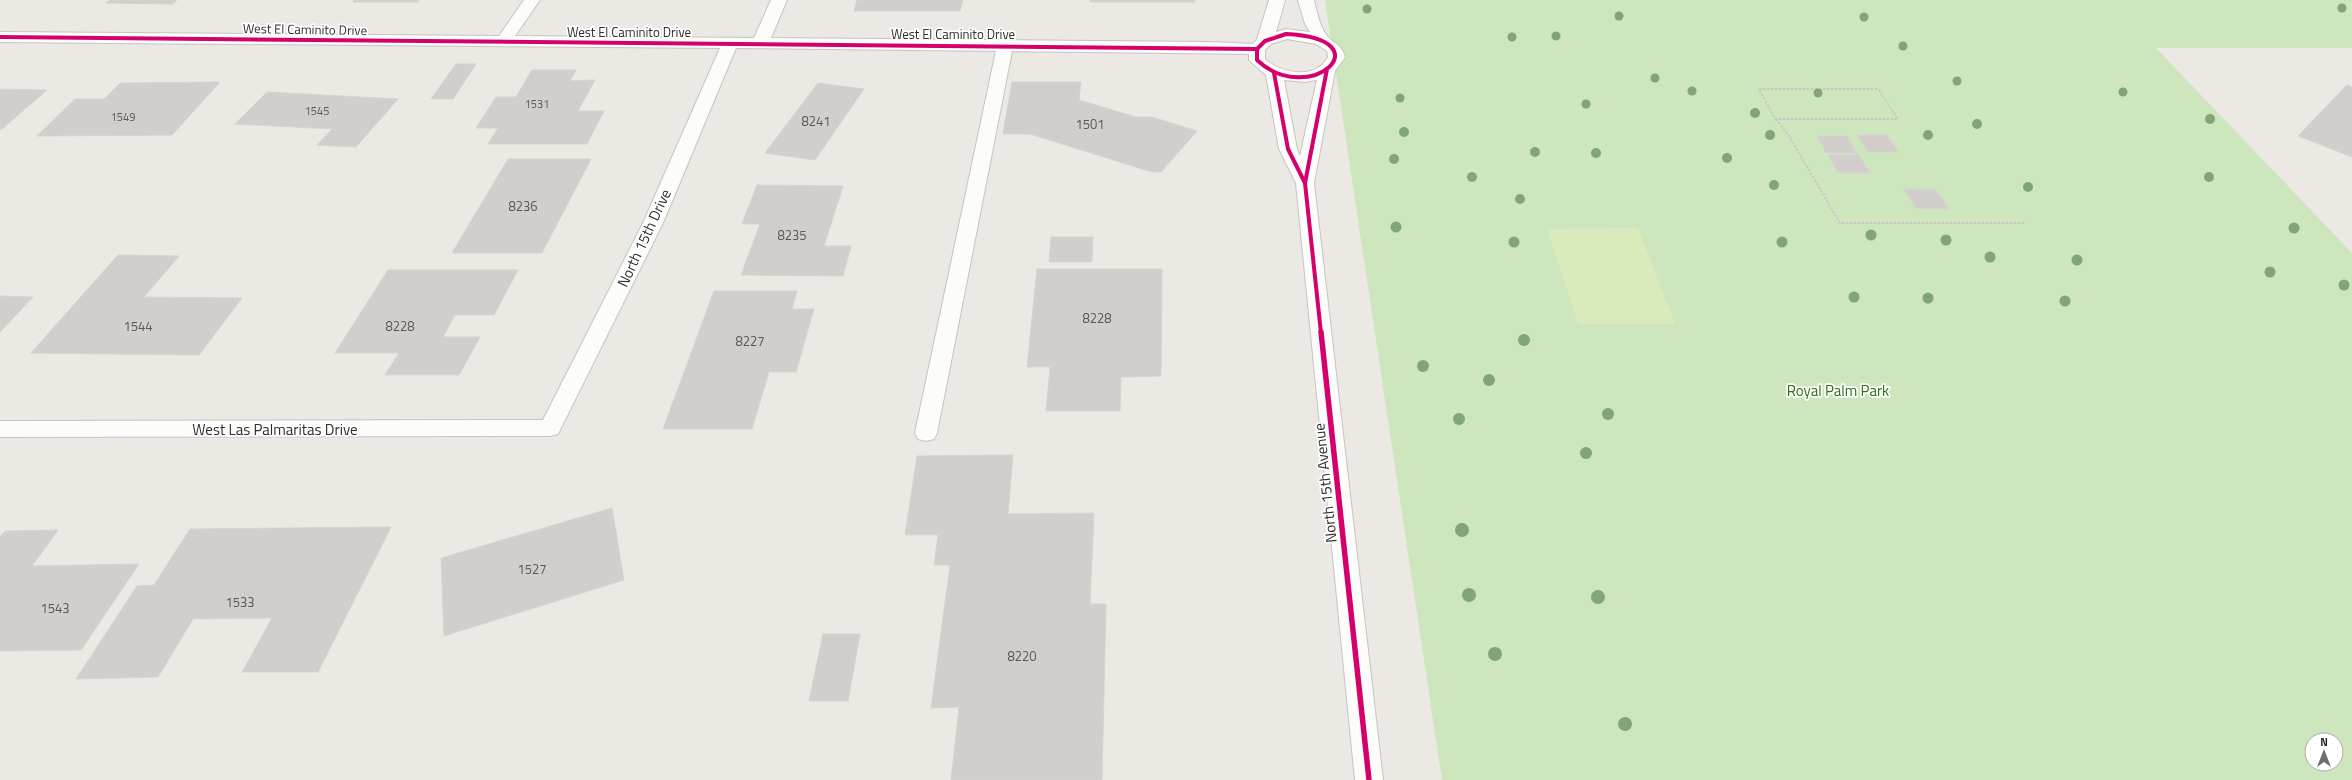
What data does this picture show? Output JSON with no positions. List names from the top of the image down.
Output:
{
  "streets": {
    "street": [
      "West El Caminito Drive",
      "North 15th Drive",
      "West Las Palmaritas Drive",
      "North 15th Avenue"
    ]
  },
  "crossings": [
    ["West El Caminito Drive", "North 15th Drive"],
    ["North 15th Drive", "West Las Palmaritas Drive"]
  ],
  "parks": ["Royal Palm Park"],
  "house_numbers": [
    "1531",
    "1545",
    "1549",
    "8241",
    "1501",
    "8236",
    "8235",
    "8228",
    "1544",
    "8228",
    "8227",
    "1527",
    "1533",
    "1543",
    "8220"
  ],
  "north": "top"
}
